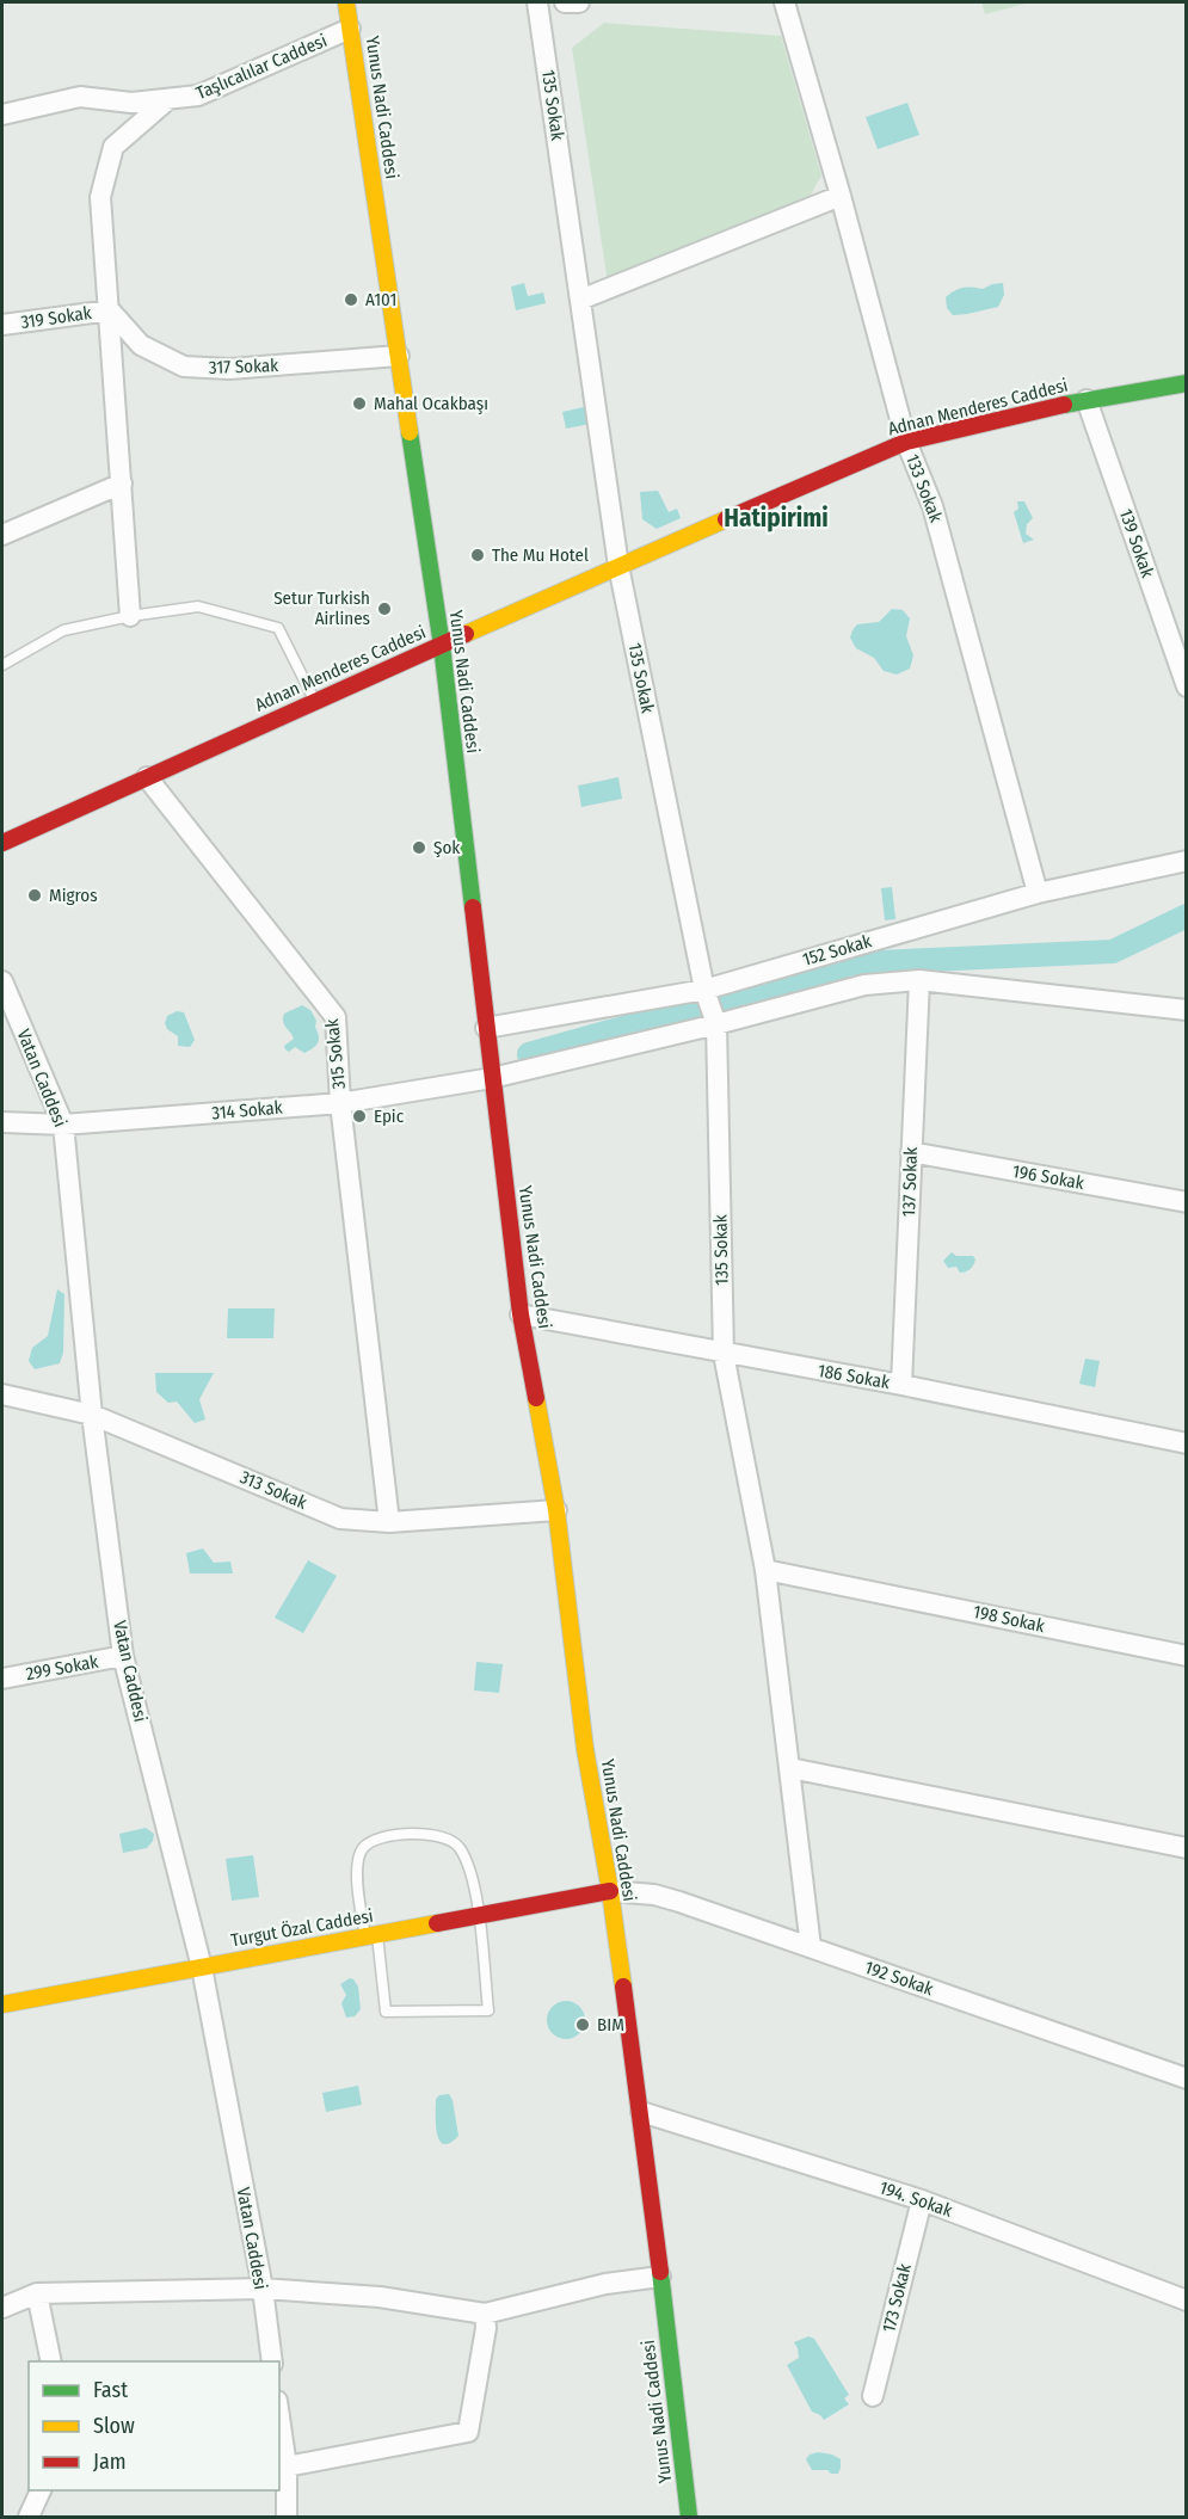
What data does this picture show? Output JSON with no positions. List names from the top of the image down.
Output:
{
  "streets": {
    "street": [
      "Taşlıcalılar Caddesi",
      "135 Sokak",
      "Yunus Nadi Caddesi",
      "319 Sokak",
      "317 Sokak",
      "Adnan Menderes Caddesi",
      "133 Sokak",
      "139 Sokak",
      "152 Sokak",
      "315 Sokak",
      "Vatan Caddesi",
      "314 Sokak",
      "196 Sokak",
      "137 Sokak",
      "186 Sokak",
      "313 Sokak",
      "198 Sokak",
      "299 Sokak",
      "Turgut Özal Caddesi",
      "192 Sokak",
      "194. Sokak",
      "173 Sokak"
    ]
  },
  "crossings": [
    ["Taşlıcalılar Caddesi", "Yunus Nadi Caddesi"],
    ["135 Sokak", "Adnan Menderes Caddesi"],
    ["135 Sokak", "152 Sokak"],
    ["135 Sokak", "186 Sokak"],
    ["135 Sokak", "198 Sokak"],
    ["135 Sokak", "192 Sokak"],
    ["Yunus Nadi Caddesi", "317 Sokak"],
    ["Yunus Nadi Caddesi", "Adnan Menderes Caddesi"],
    ["Yunus Nadi Caddesi", "152 Sokak"],
    ["Yunus Nadi Caddesi", "314 Sokak"],
    ["Yunus Nadi Caddesi", "186 Sokak"],
    ["Yunus Nadi Caddesi", "313 Sokak"],
    ["Yunus Nadi Caddesi", "Turgut Özal Caddesi"],
    ["Yunus Nadi Caddesi", "192 Sokak"],
    ["Yunus Nadi Caddesi", "194. Sokak"],
    ["319 Sokak", "317 Sokak"],
    ["Adnan Menderes Caddesi", "133 Sokak"],
    ["Adnan Menderes Caddesi", "139 Sokak"],
    ["Adnan Menderes Caddesi", "315 Sokak"],
    ["133 Sokak", "152 Sokak"],
    ["152 Sokak", "314 Sokak"],
    ["152 Sokak", "137 Sokak"],
    ["315 Sokak", "314 Sokak"],
    ["315 Sokak", "313 Sokak"],
    ["Vatan Caddesi", "314 Sokak"],
    ["Vatan Caddesi", "313 Sokak"],
    ["Vatan Caddesi", "299 Sokak"],
    ["Vatan Caddesi", "Turgut Özal Caddesi"],
    ["196 Sokak", "137 Sokak"],
    ["137 Sokak", "186 Sokak"],
    ["Turgut Özal Caddesi", "192 Sokak"],
    ["194. Sokak", "173 Sokak"]
  ],
  "districts": ["Hatipirimi"],
  "places": [
    "A101",
    "Mahal Ocakbaşı",
    "The Mu Hotel",
    "Setur Turkish Airlines",
    "Şok",
    "Migros",
    "Epic",
    "BIM"
  ],
  "legend": ["Fast", "Slow", "Jam"]
}
